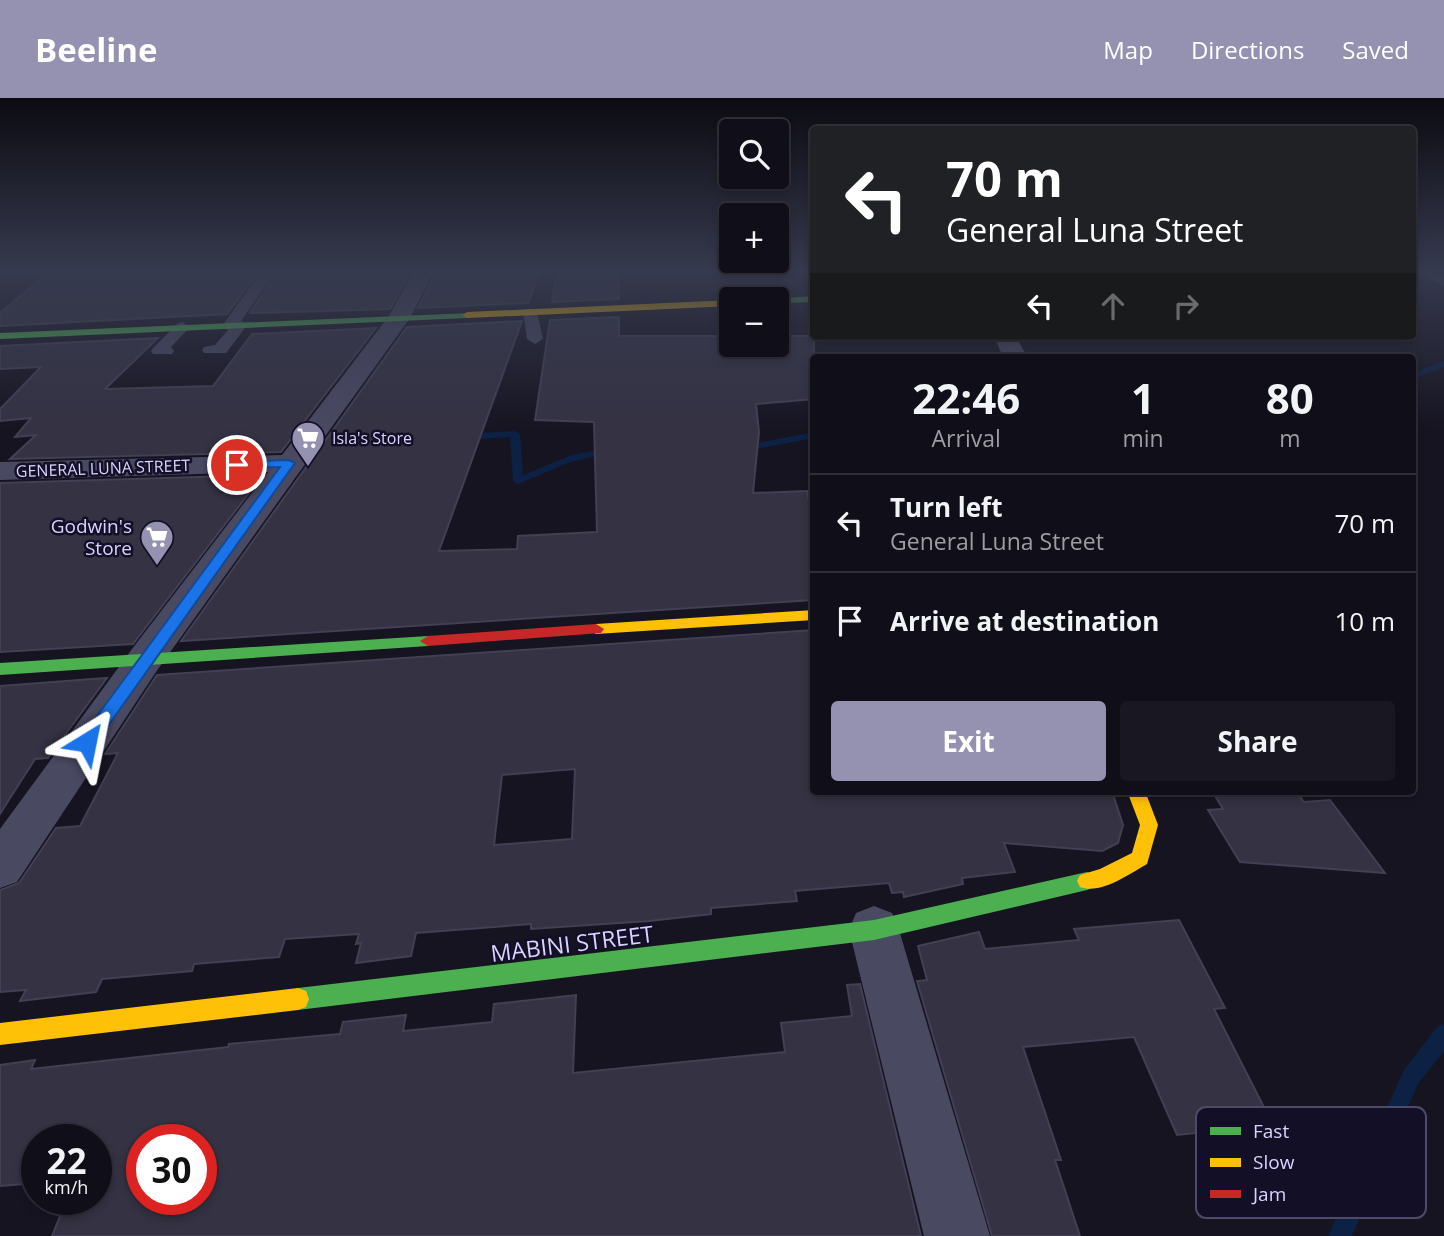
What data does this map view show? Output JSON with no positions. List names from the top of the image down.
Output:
{
  "streets": {
    "street": ["GENERAL LUNA STREET", "MABINI STREET"]
  },
  "places": {
    "supermarket": ["Isla's Store", "Godwin's Store"]
  },
  "legend": ["Fast", "Slow", "Jam"],
  "page": {
    "header": "Beeline",
    "nav": ["Map", "Directions", "Saved"],
    "map_buttons": ["+", "−"],
    "turn": ["70 m", "General Luna Street"],
    "eta": [
      "22:46",
      "Arrival",
      "1",
      "min",
      "80",
      "m"
    ],
    "list": [
      {
        "name": "Turn left",
        "note": "General Luna Street",
        "value": "70 m"
      },
      {
        "name": "Arrive at destination",
        "value": "10 m"
      }
    ],
    "buttons": ["Exit", "Share"],
    "speed": "22 km/h",
    "limit": "30"
  }
}
